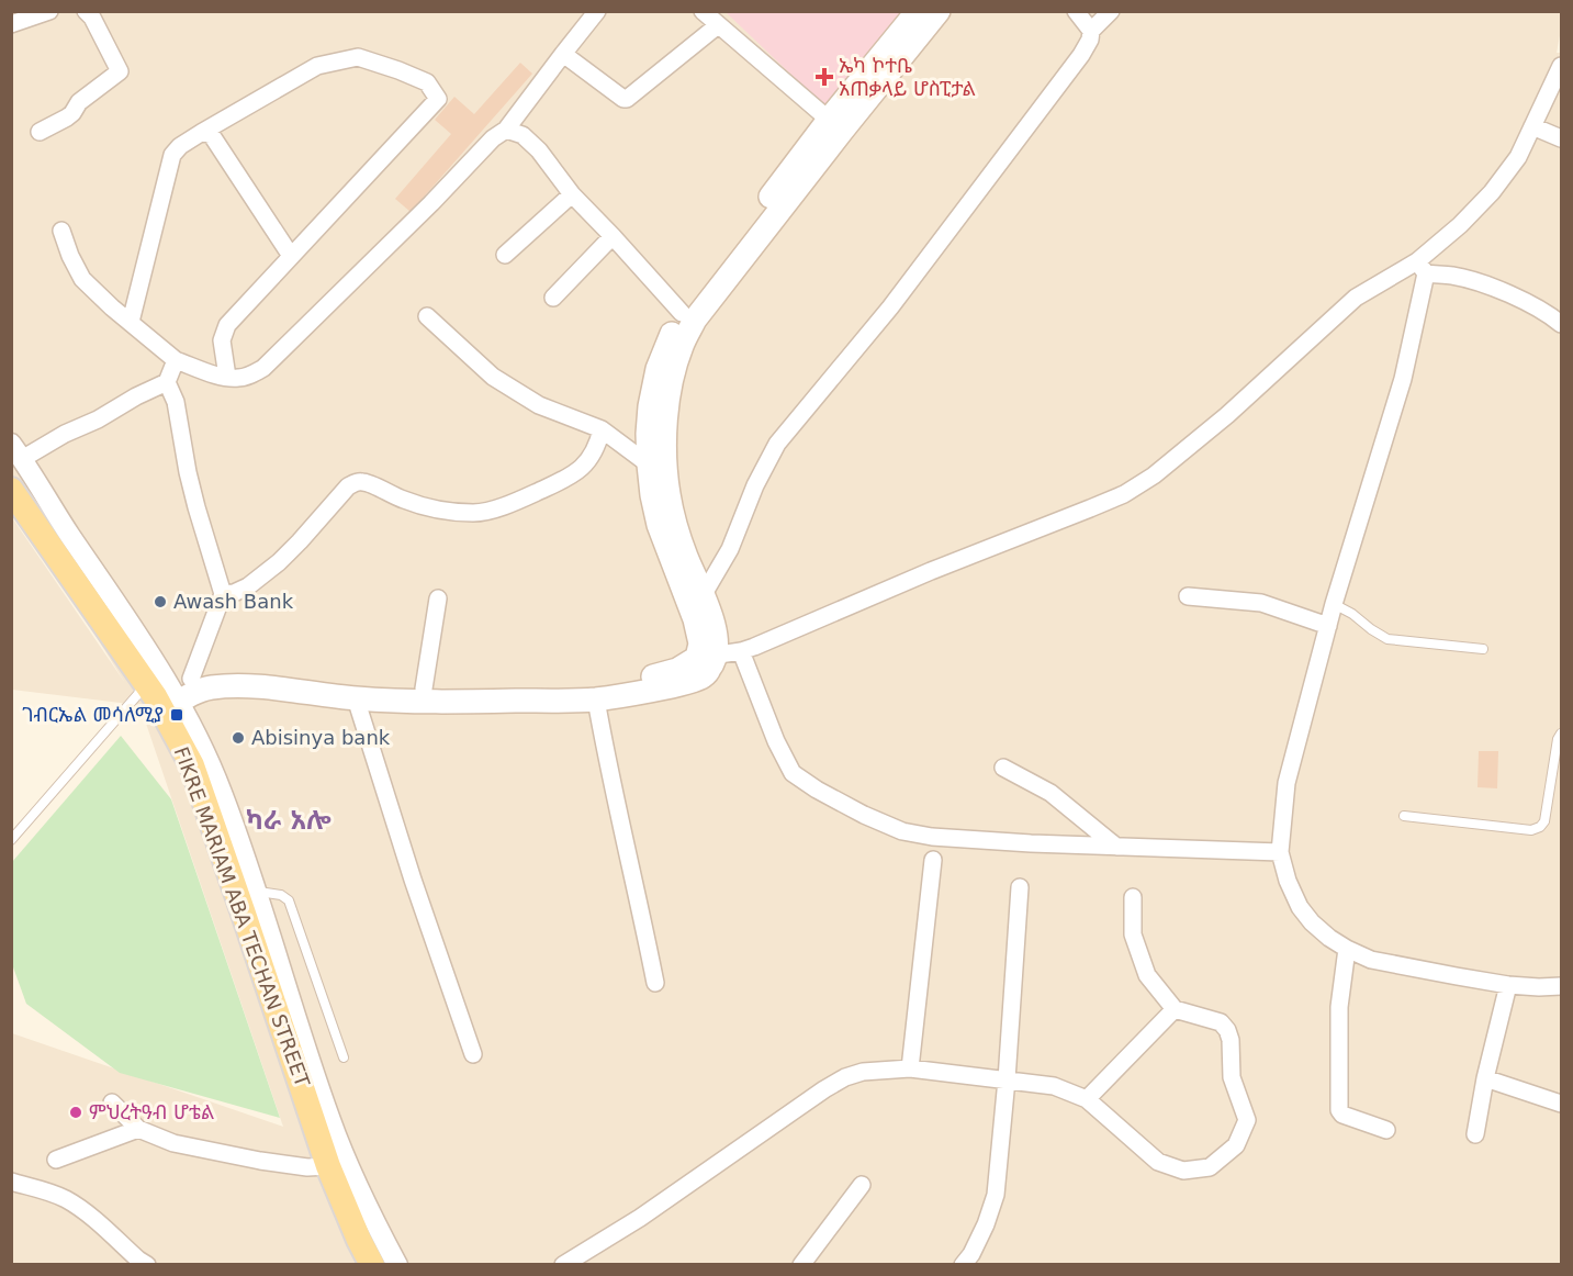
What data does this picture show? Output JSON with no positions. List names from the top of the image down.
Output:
{
  "streets": {
    "main road": ["FIKRE MARIAM ABA TECHAN STREET"]
  },
  "districts": ["ካራ አሎ"],
  "places": {
    "health": ["ኤካ ኮተቤ አጠቃላይ ሆስፒታል"],
    "other": ["Awash Bank", "Abisinya bank", "ምህረትዓብ ሆቴል"],
    "transit": ["ገብርኤል መሳለሚያ"]
  }
}
